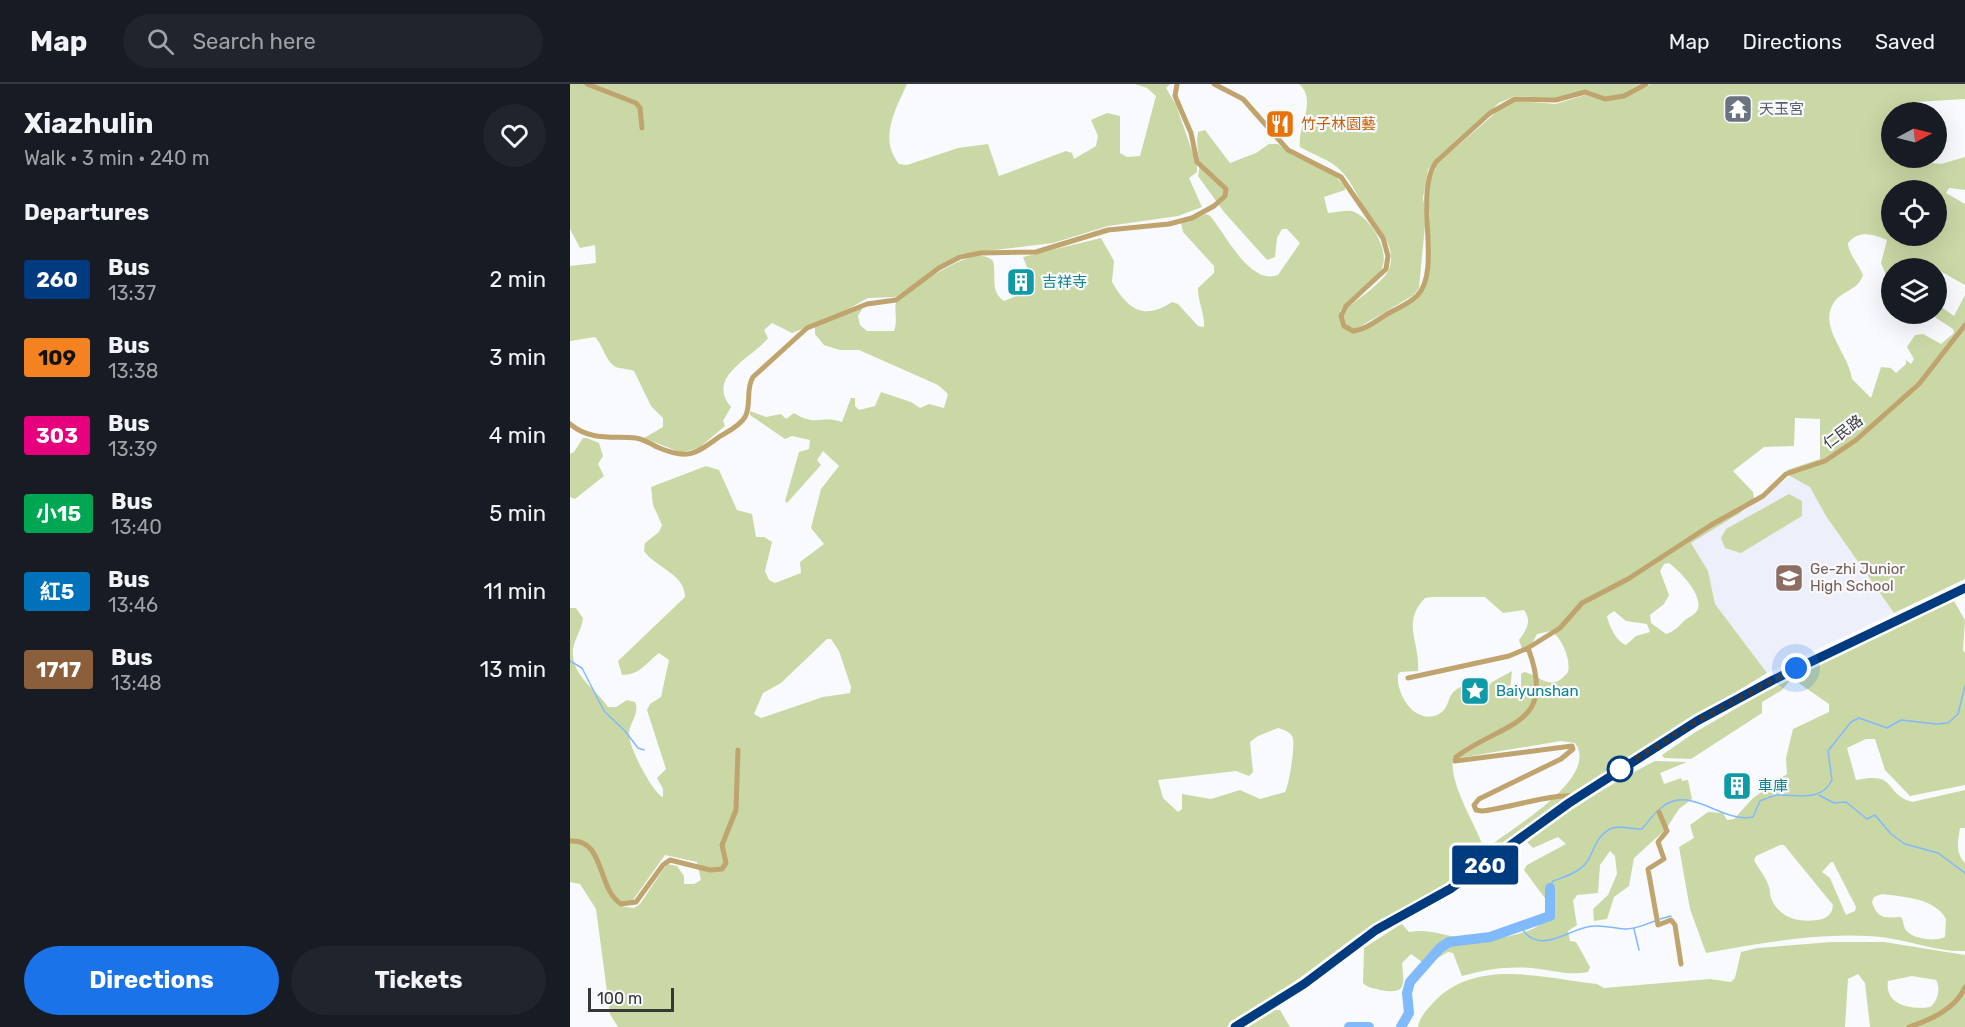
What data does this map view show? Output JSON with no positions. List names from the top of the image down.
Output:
{
  "streets": {
    "street": ["仁民路"]
  },
  "places": {
    "temple": ["天玉宮"],
    "restaurant": ["竹子林園藝"],
    "building": ["吉祥寺", "車庫"],
    "school or university": ["Ge-zhi Junior High School"],
    "place": ["Baiyunshan"]
  },
  "lines": ["bus line 260"],
  "scale_bar": "100 m",
  "north": "right",
  "page": {
    "header": "Map",
    "search": "Search here",
    "nav": ["Map", "Directions", "Saved"],
    "heading": [
      ["Xiazhulin", "Walk · 3 min · 240 m"],
      "Departures"
    ],
    "on_map": "260",
    "list": [
      {
        "mark": "260",
        "name": "Bus",
        "note": "13:37",
        "value": "2 min"
      },
      {
        "mark": "109",
        "name": "Bus",
        "note": "13:38",
        "value": "3 min"
      },
      {
        "mark": "303",
        "name": "Bus",
        "note": "13:39",
        "value": "4 min"
      },
      {
        "mark": "小15",
        "name": "Bus",
        "note": "13:40",
        "value": "5 min"
      },
      {
        "mark": "紅5",
        "name": "Bus",
        "note": "13:46",
        "value": "11 min"
      },
      {
        "mark": "1717",
        "name": "Bus",
        "note": "13:48",
        "value": "13 min"
      }
    ],
    "buttons": ["Directions", "Tickets"],
    "scale": "100 m"
  }
}
